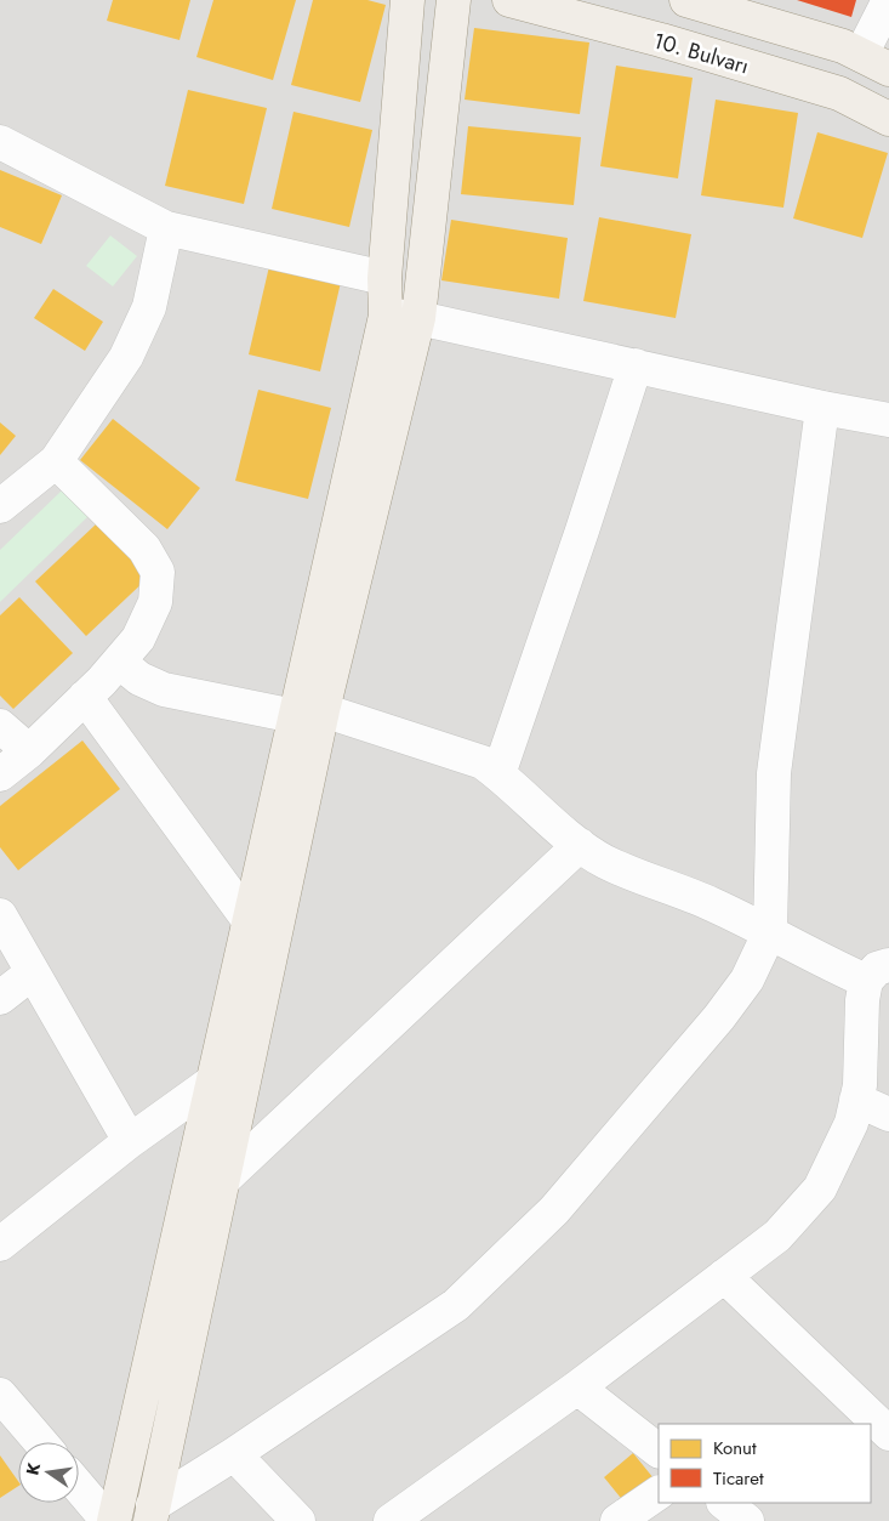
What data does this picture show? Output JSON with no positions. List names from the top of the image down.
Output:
{
  "streets": {
    "main road": ["10. Bulvarı"]
  },
  "legend": ["Konut", "Ticaret"],
  "north": "left"
}
